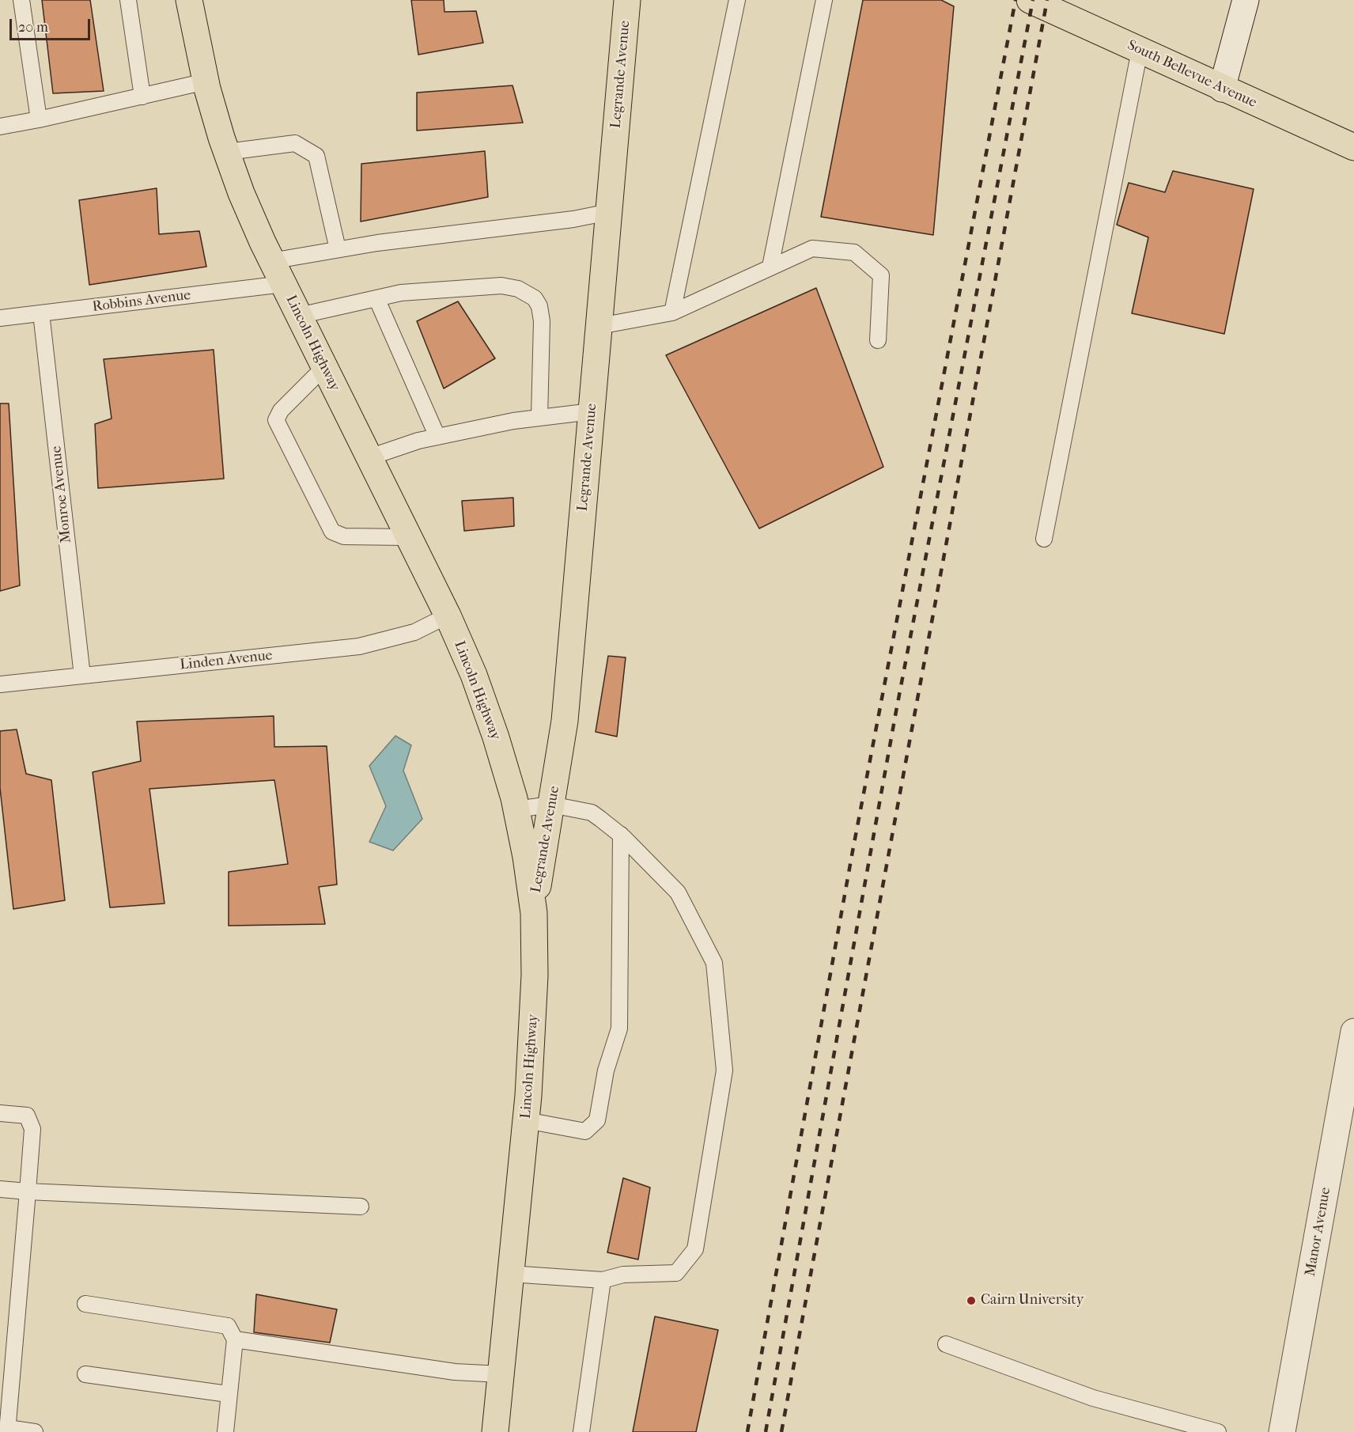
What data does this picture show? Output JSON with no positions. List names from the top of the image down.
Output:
{
  "streets": {
    "main road": ["Legrande Avenue", "South Bellevue Avenue", "Lincoln Highway"],
    "street": ["Manor Avenue"],
    "lane": ["Robbins Avenue", "Monroe Avenue", "Linden Avenue"]
  },
  "crossings": [
    ["Legrande Avenue", "Lincoln Highway"],
    ["Robbins Avenue", "Lincoln Highway"],
    ["Robbins Avenue", "Monroe Avenue"],
    ["Lincoln Highway", "Linden Avenue"],
    ["Monroe Avenue", "Linden Avenue"]
  ],
  "places": ["Cairn University"],
  "scale_bar": "20 m"
}
